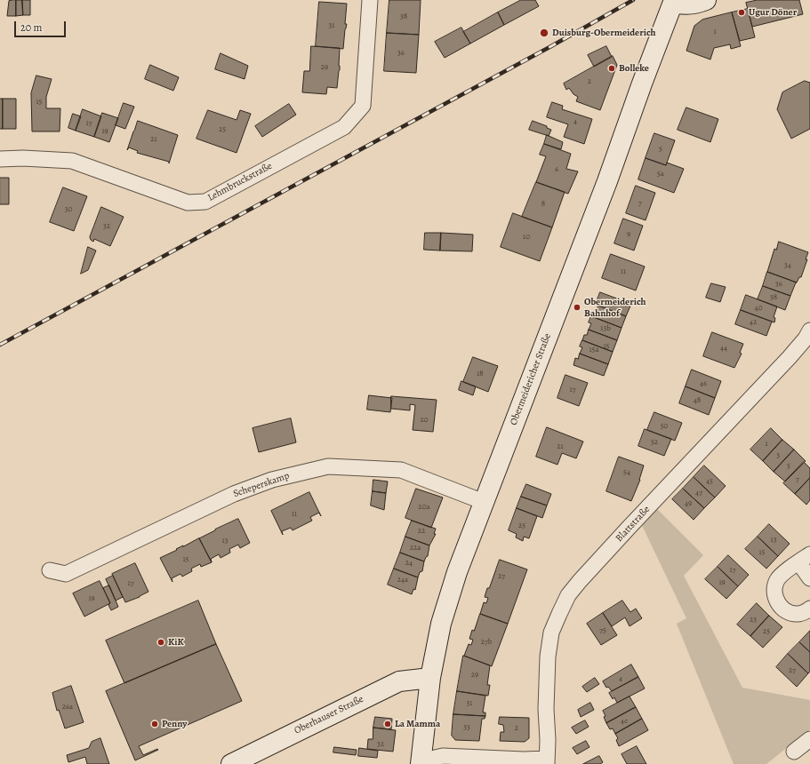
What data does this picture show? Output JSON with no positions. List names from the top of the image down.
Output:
{
  "streets": {
    "main road": ["Obermeidericher Straße", "Oberhauser Straße"],
    "street": ["Lehmbruckstraße", "Scheperskamp", "Blattstraße"]
  },
  "crossings": [
    ["Obermeidericher Straße", "Scheperskamp"],
    ["Obermeidericher Straße", "Oberhauser Straße"]
  ],
  "places": [
    "Ugur Döner",
    "Duisburg-Obermeiderich",
    "Bolleke",
    "Obermeiderich Bahnhof",
    "KiK",
    "Penny",
    "La Mamma"
  ],
  "house_numbers": [
    "38",
    "31",
    "1",
    "36",
    "29",
    "2",
    "15",
    "4",
    "17",
    "25",
    "19",
    "21",
    "5",
    "6",
    "5a",
    "7",
    "8",
    "30",
    "32",
    "9",
    "10",
    "34",
    "11",
    "36",
    "38",
    "40",
    "42",
    "13b",
    "15",
    "44",
    "15a",
    "18",
    "46",
    "17",
    "48",
    "20",
    "50",
    "52",
    "1",
    "21",
    "3",
    "5",
    "54",
    "7",
    "45",
    "47",
    "49",
    "20a",
    "11",
    "25",
    "22",
    "13",
    "13",
    "22a",
    "15",
    "15",
    "24",
    "17",
    "27",
    "24a",
    "19",
    "17",
    "19",
    "23",
    "75",
    "25",
    "27b",
    "27",
    "29",
    "4",
    "31",
    "26a",
    "4c",
    "33",
    "2",
    "32"
  ],
  "scale_bar": "20 m"
}
